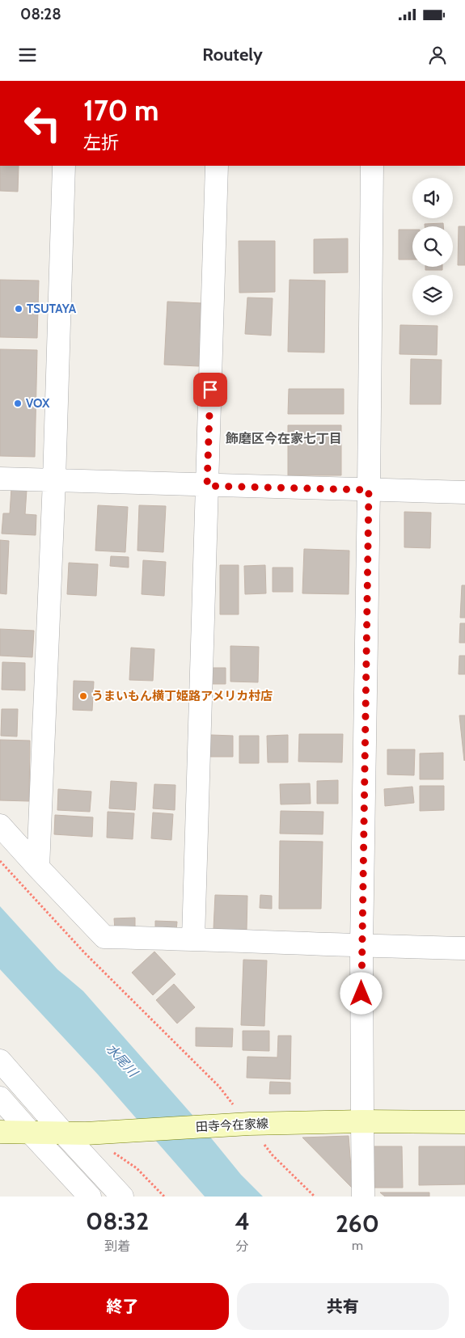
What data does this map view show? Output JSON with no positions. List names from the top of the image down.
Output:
{
  "streets": {
    "main road": ["田寺今在家線"]
  },
  "districts": ["飾磨区今在家七丁目"],
  "water": ["水尾川"],
  "places": ["TSUTAYA", "VOX", "うまいもん横丁姫路アメリカ村店"],
  "page": {
    "status": "08:28",
    "header": "Routely",
    "turn": ["170 m", "左折"],
    "eta": [
      "08:32",
      "到着",
      "4",
      "分",
      "260",
      "m"
    ],
    "buttons": ["終了", "共有"]
  }
}
